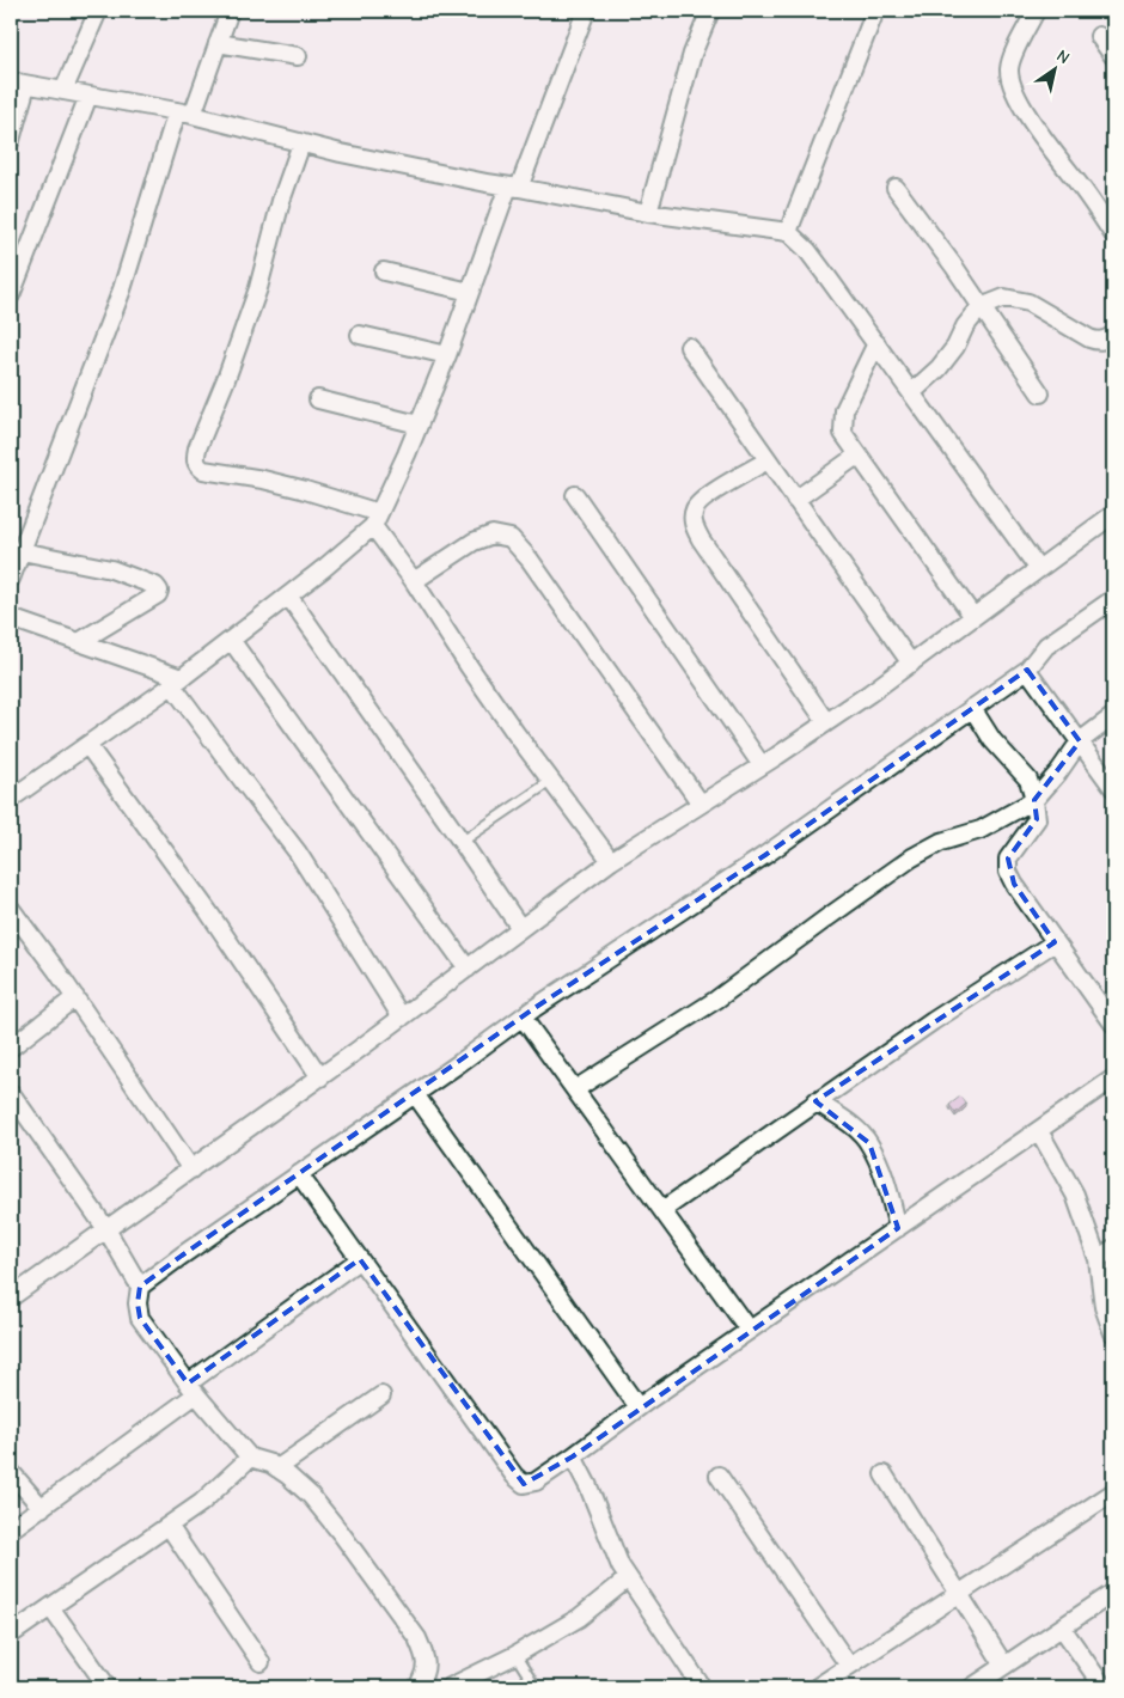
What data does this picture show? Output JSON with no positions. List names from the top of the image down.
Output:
{
  "north": "top right"
}
